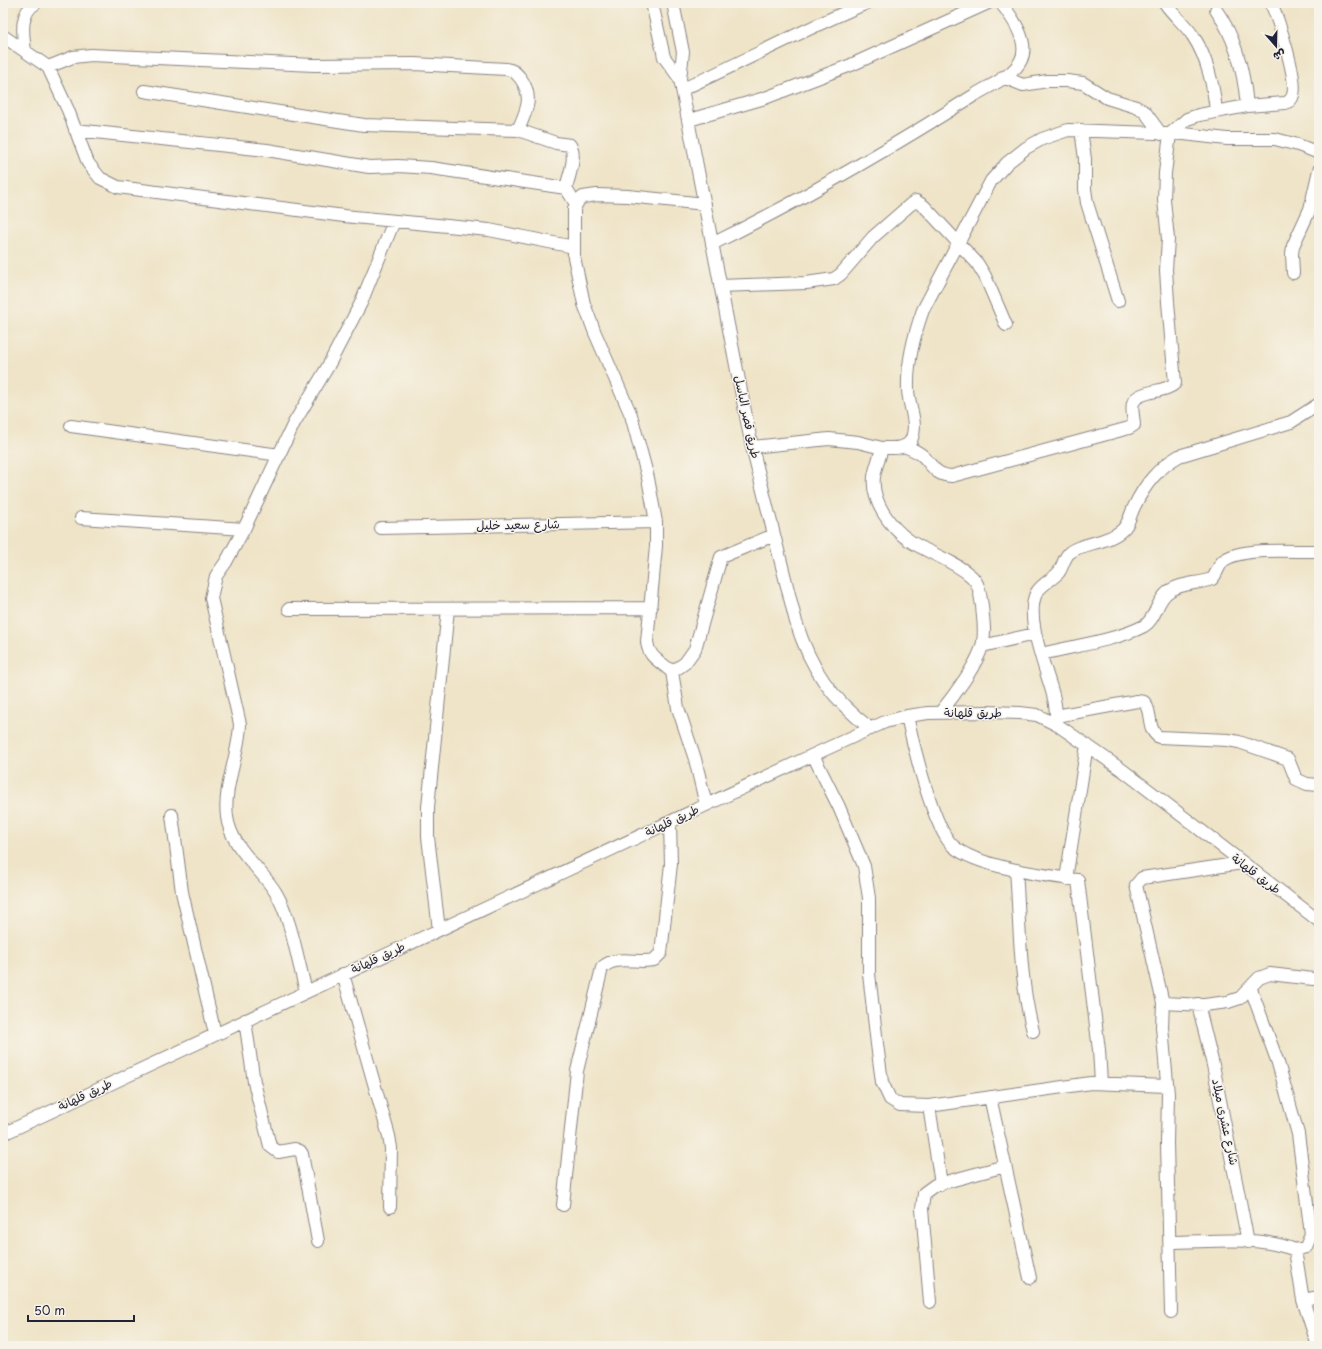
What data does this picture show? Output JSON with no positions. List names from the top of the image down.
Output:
{
  "streets": {
    "street": [
      "طريق قصر الباسل",
      "شارع سعيد خليل",
      "طريق قلهانة",
      "شارع عشرى ميلاد"
    ]
  },
  "crossings": [
    ["طريق قصر الباسل", "طريق قلهانة"]
  ],
  "scale_bar": "50 m",
  "north": "bottom"
}
